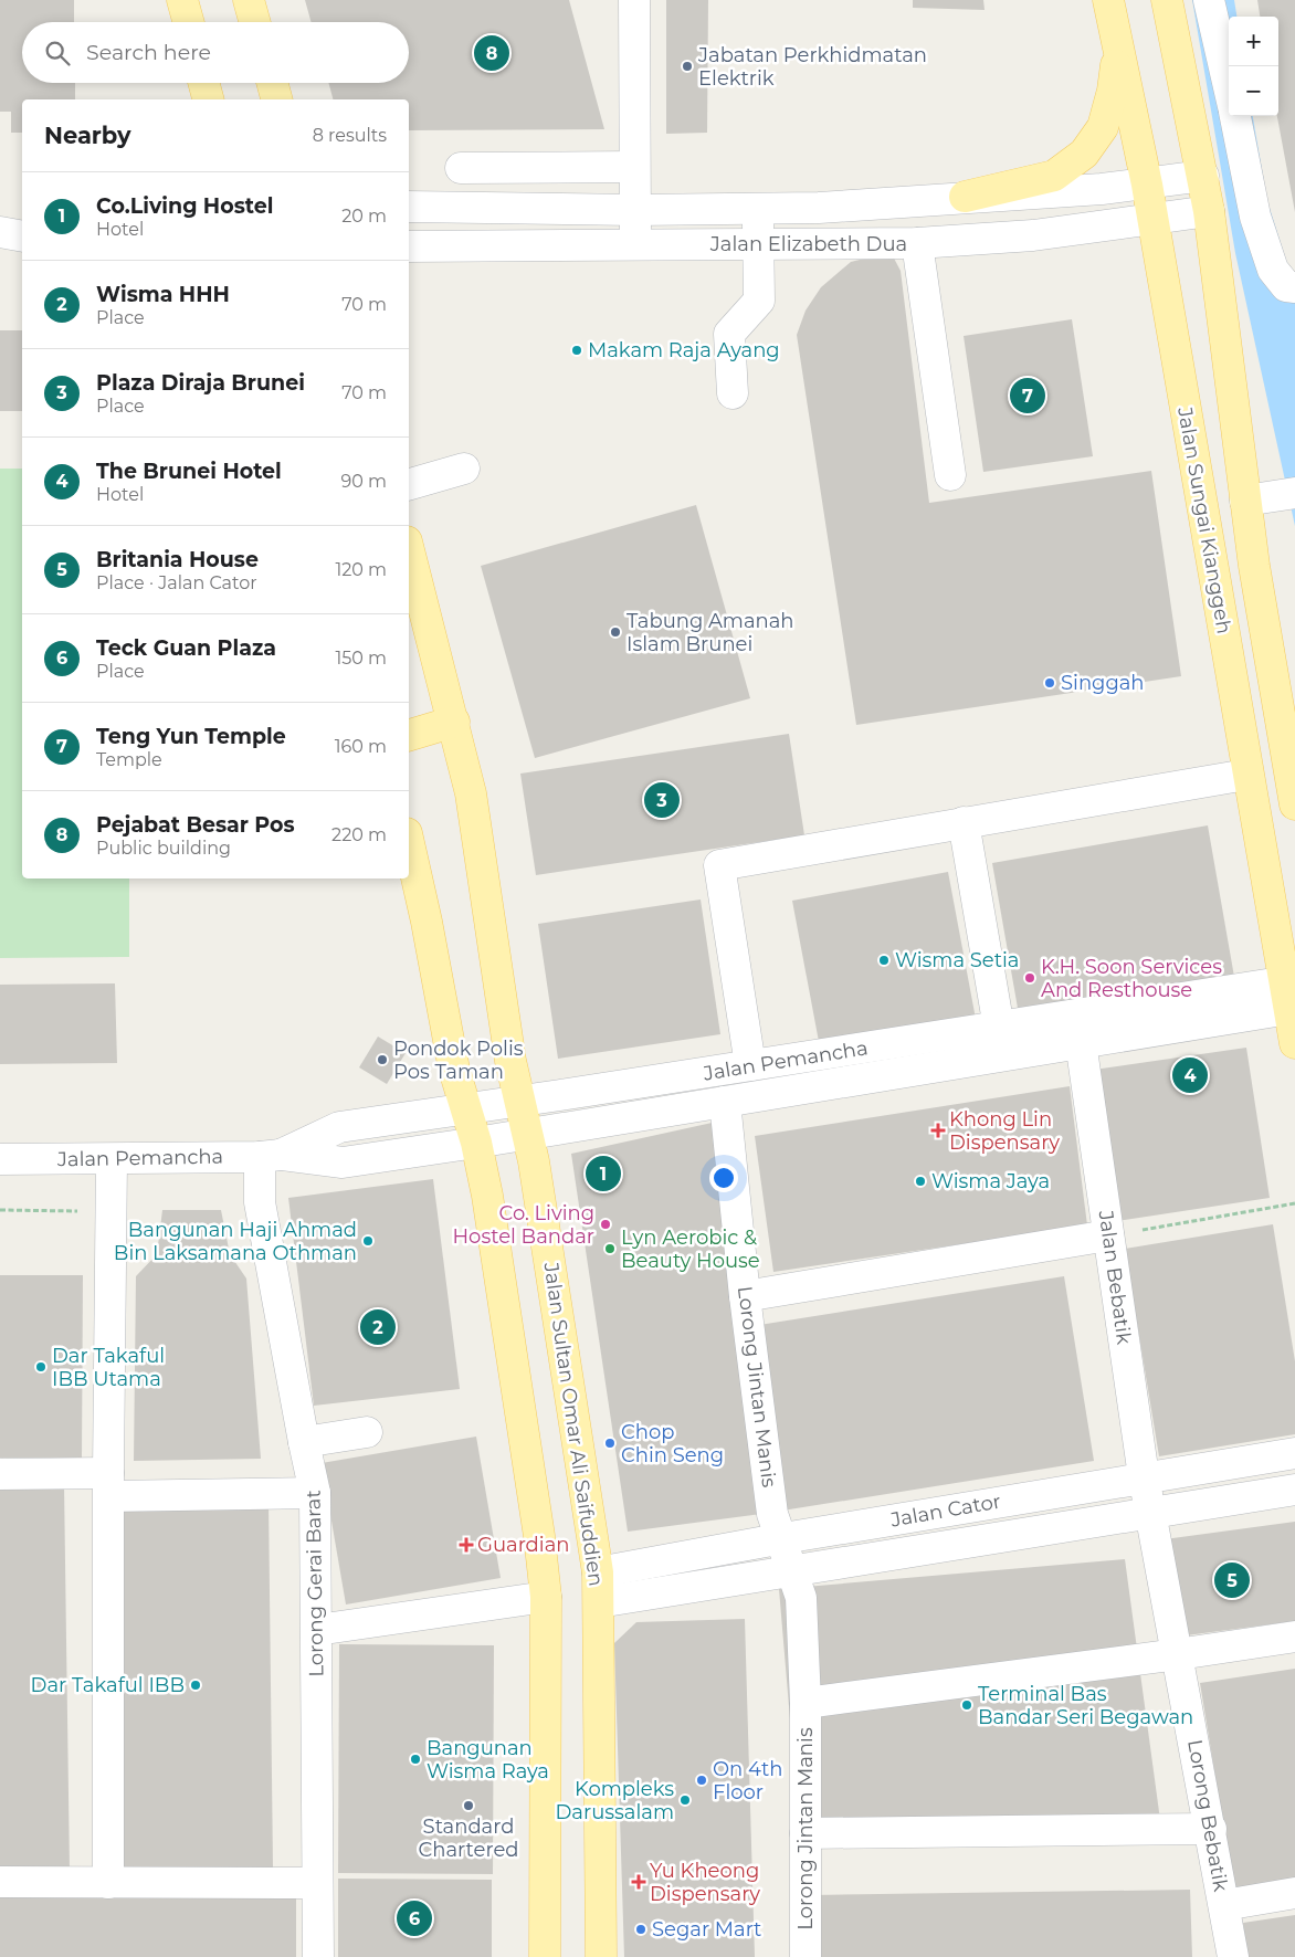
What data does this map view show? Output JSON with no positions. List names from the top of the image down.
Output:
{
  "streets": {
    "main road": ["Jalan Sungai Kianggeh", "Jalan Sultan Omar Ali Saifuddien"],
    "street": [
      "Jalan Elizabeth Dua",
      "Jalan Pemancha",
      "Jalan Bebatik",
      "Lorong Jintan Manis",
      "Jalan Cator",
      "Lorong Gerai Barat",
      "Lorong Bebatik"
    ]
  },
  "crossings": [
    ["Jalan Elizabeth Dua", "Jalan Sungai Kianggeh"],
    ["Jalan Sungai Kianggeh", "Jalan Pemancha"],
    ["Jalan Pemancha", "Jalan Bebatik"],
    ["Jalan Pemancha", "Lorong Jintan Manis"],
    ["Jalan Pemancha", "Jalan Sultan Omar Ali Saifuddien"],
    ["Jalan Pemancha", "Lorong Gerai Barat"],
    ["Jalan Bebatik", "Jalan Cator"],
    ["Jalan Bebatik", "Lorong Bebatik"],
    ["Lorong Jintan Manis", "Jalan Cator"],
    ["Jalan Sultan Omar Ali Saifuddien", "Jalan Cator"],
    ["Jalan Cator", "Lorong Bebatik"]
  ],
  "places": {
    "other": [
      "Jabatan Perkhidmatan Elektrik",
      "Makam Raja Ayang",
      "Tabung Amanah Islam Brunei",
      "Singgah",
      "Wisma Setia",
      "K.H. Soon Services And Resthouse",
      "Pondok Polis Pos Taman",
      "Wisma Jaya",
      "Co. Living Hostel Bandar",
      "Bangunan Haji Ahmad Bin Laksamana Othman",
      "Lyn Aerobic & Beauty House",
      "Dar Takaful IBB Utama",
      "Chop Chin Seng",
      "Dar Takaful IBB",
      "Terminal Bas Bandar Seri Begawan",
      "Bangunan Wisma Raya",
      "On 4th Floor",
      "Kompleks Darussalam",
      "Standard Chartered",
      "Segar Mart"
    ],
    "health": ["Khong Lin Dispensary", "Guardian", "Yu Kheong Dispensary"]
  },
  "page": {
    "map_buttons": ["+", "−"],
    "search": "Search here",
    "pins": [
      "8",
      "7",
      "3",
      "4",
      "1",
      "2",
      "5",
      "6"
    ],
    "heading": ["Nearby", "8 results"],
    "list": [
      {
        "mark": "1",
        "name": "Co.Living Hostel",
        "note": "Hotel",
        "value": "20 m"
      },
      {
        "mark": "2",
        "name": "Wisma HHH",
        "note": "Place",
        "value": "70 m"
      },
      {
        "mark": "3",
        "name": "Plaza Diraja Brunei",
        "note": "Place",
        "value": "70 m"
      },
      {
        "mark": "4",
        "name": "The Brunei Hotel",
        "note": "Hotel",
        "value": "90 m"
      },
      {
        "mark": "5",
        "name": "Britania House",
        "note": "Place · Jalan Cator",
        "value": "120 m"
      },
      {
        "mark": "6",
        "name": "Teck Guan Plaza",
        "note": "Place",
        "value": "150 m"
      },
      {
        "mark": "7",
        "name": "Teng Yun Temple",
        "note": "Temple",
        "value": "160 m"
      },
      {
        "mark": "8",
        "name": "Pejabat Besar Pos",
        "note": "Public building",
        "value": "220 m"
      }
    ]
  }
}
